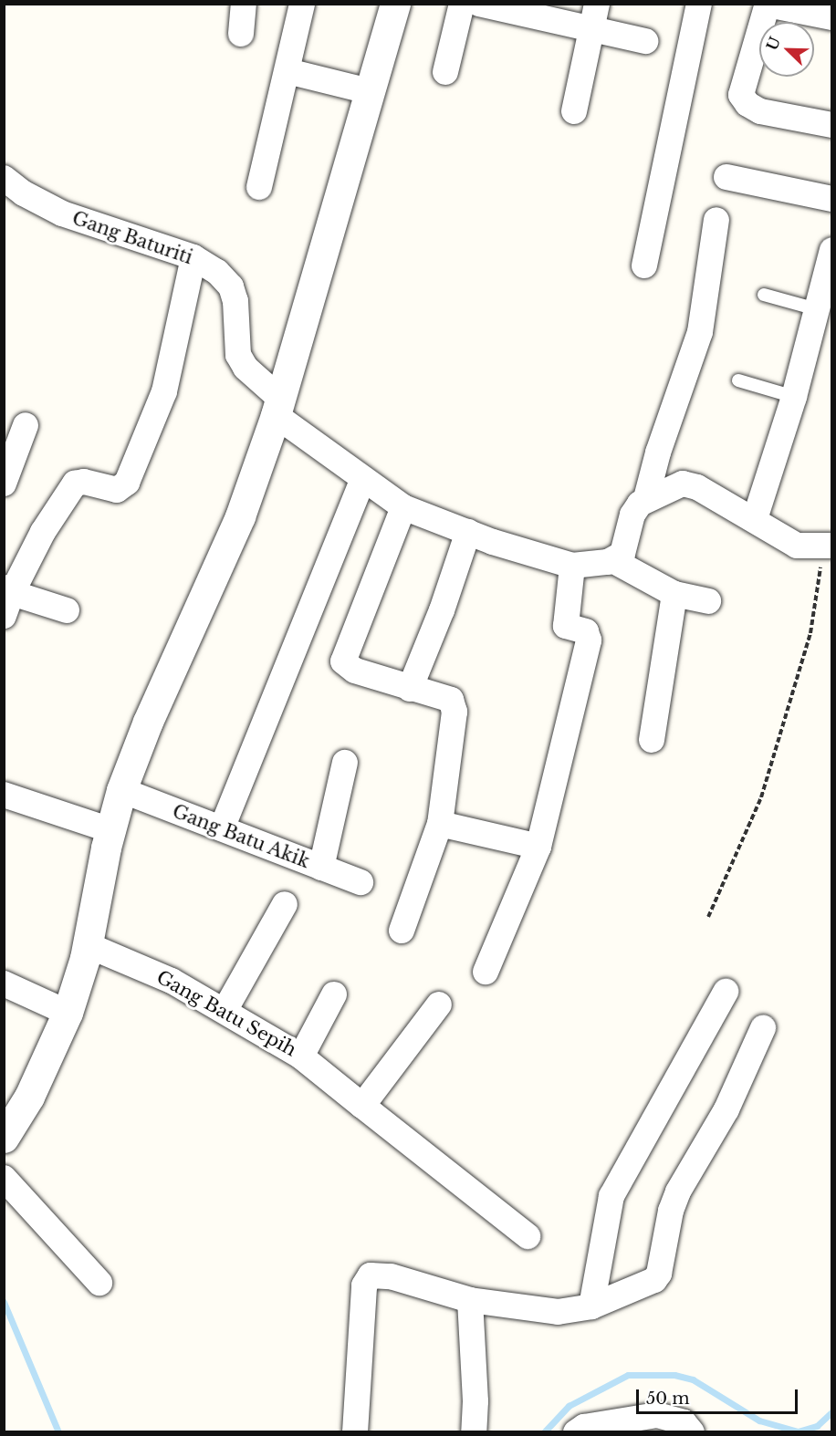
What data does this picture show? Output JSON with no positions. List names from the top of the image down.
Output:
{
  "streets": {
    "street": ["Gang Baturiti", "Gang Batu Akik", "Gang Batu Sepih"]
  },
  "scale_bar": "50 m",
  "north": "top left"
}
